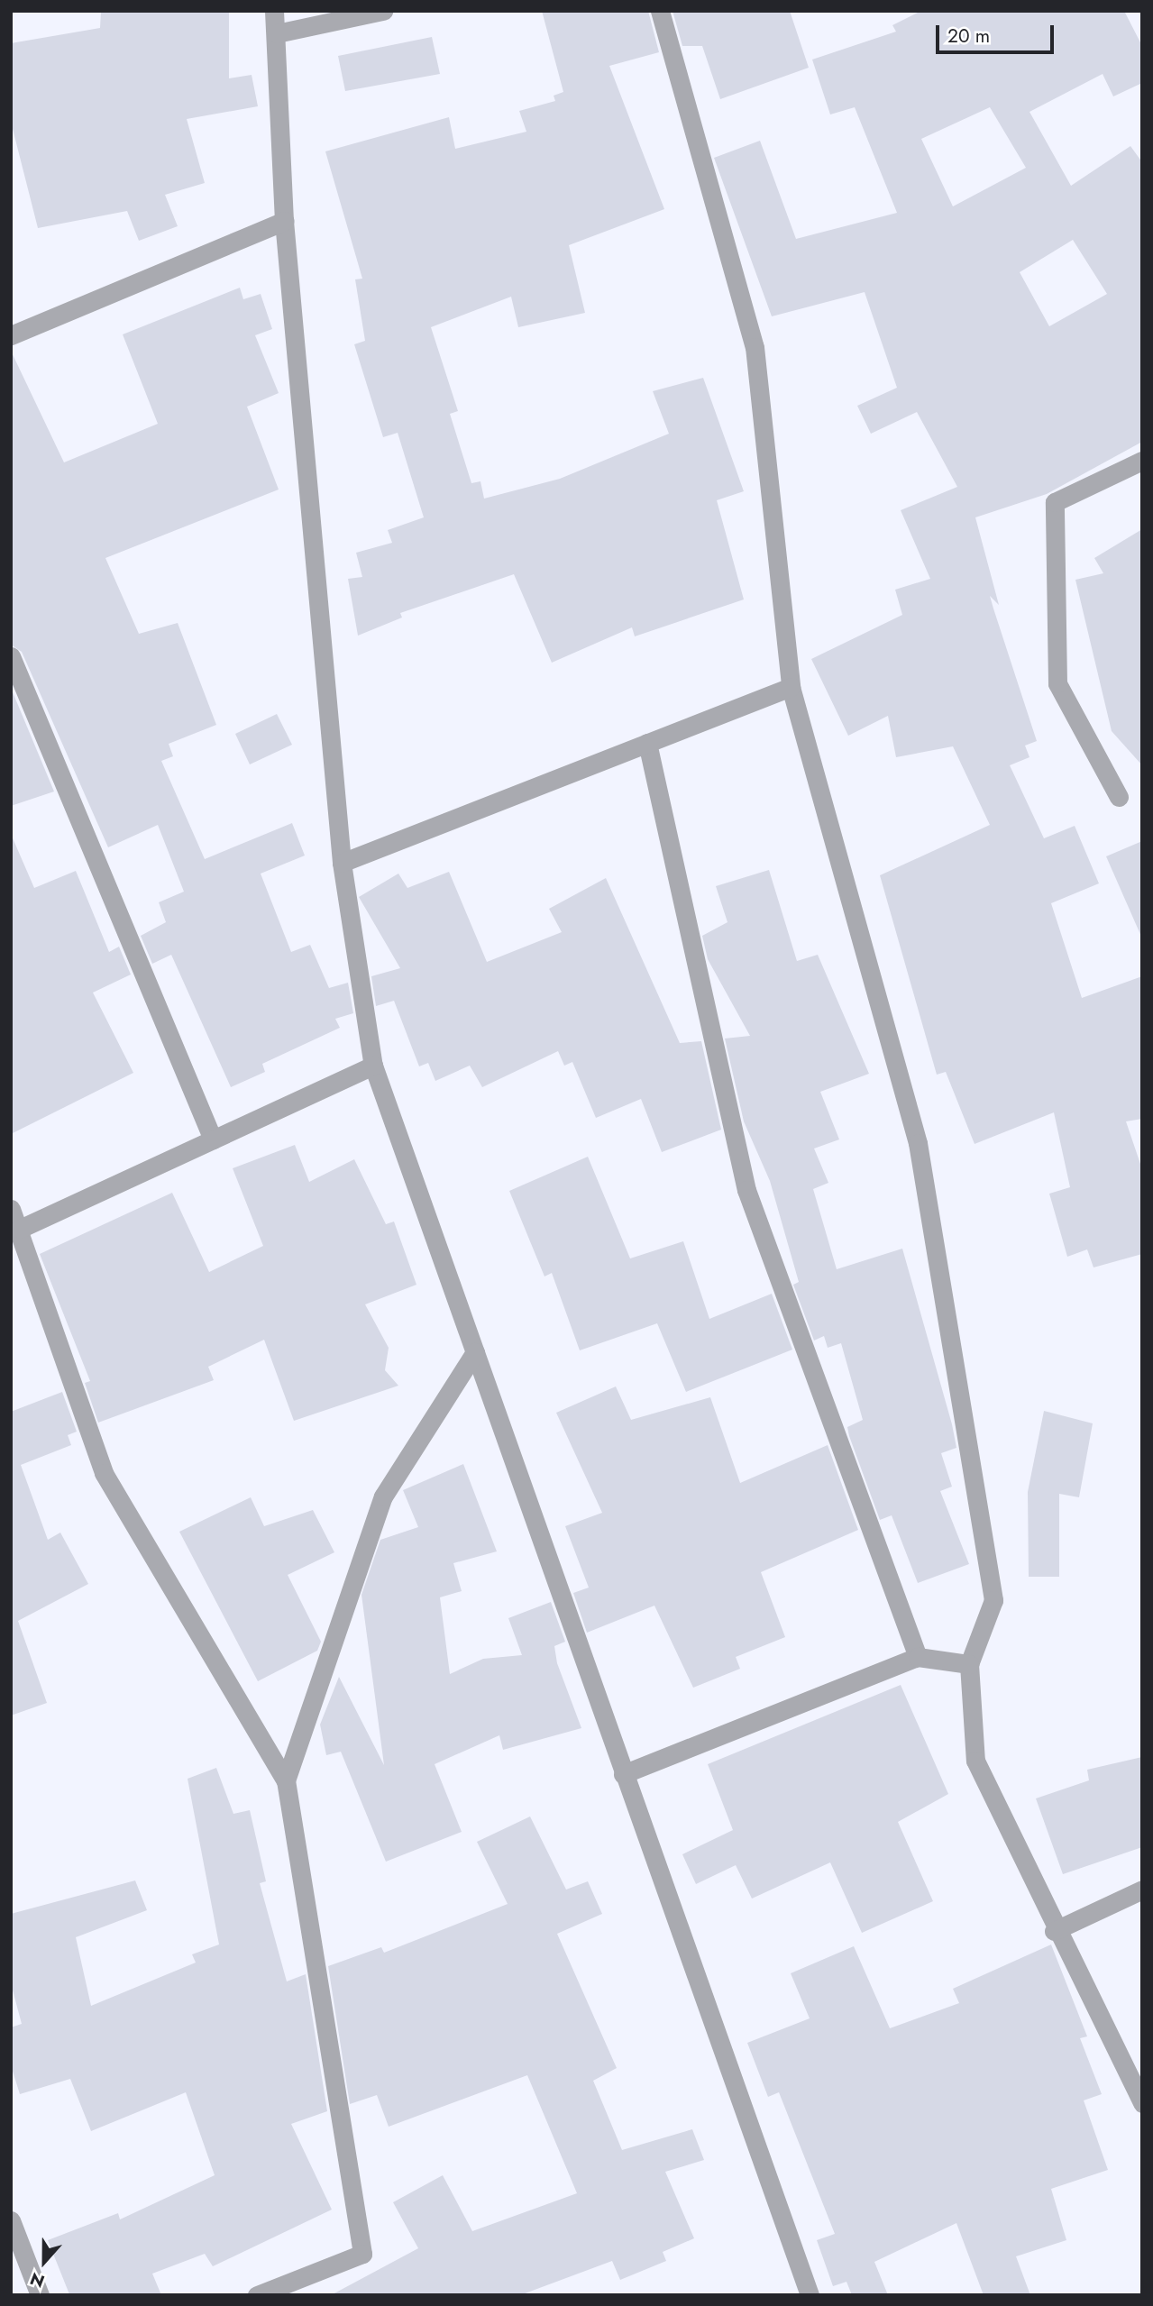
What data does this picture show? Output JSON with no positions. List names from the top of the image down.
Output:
{
  "scale_bar": "20 m",
  "north": "bottom"
}
